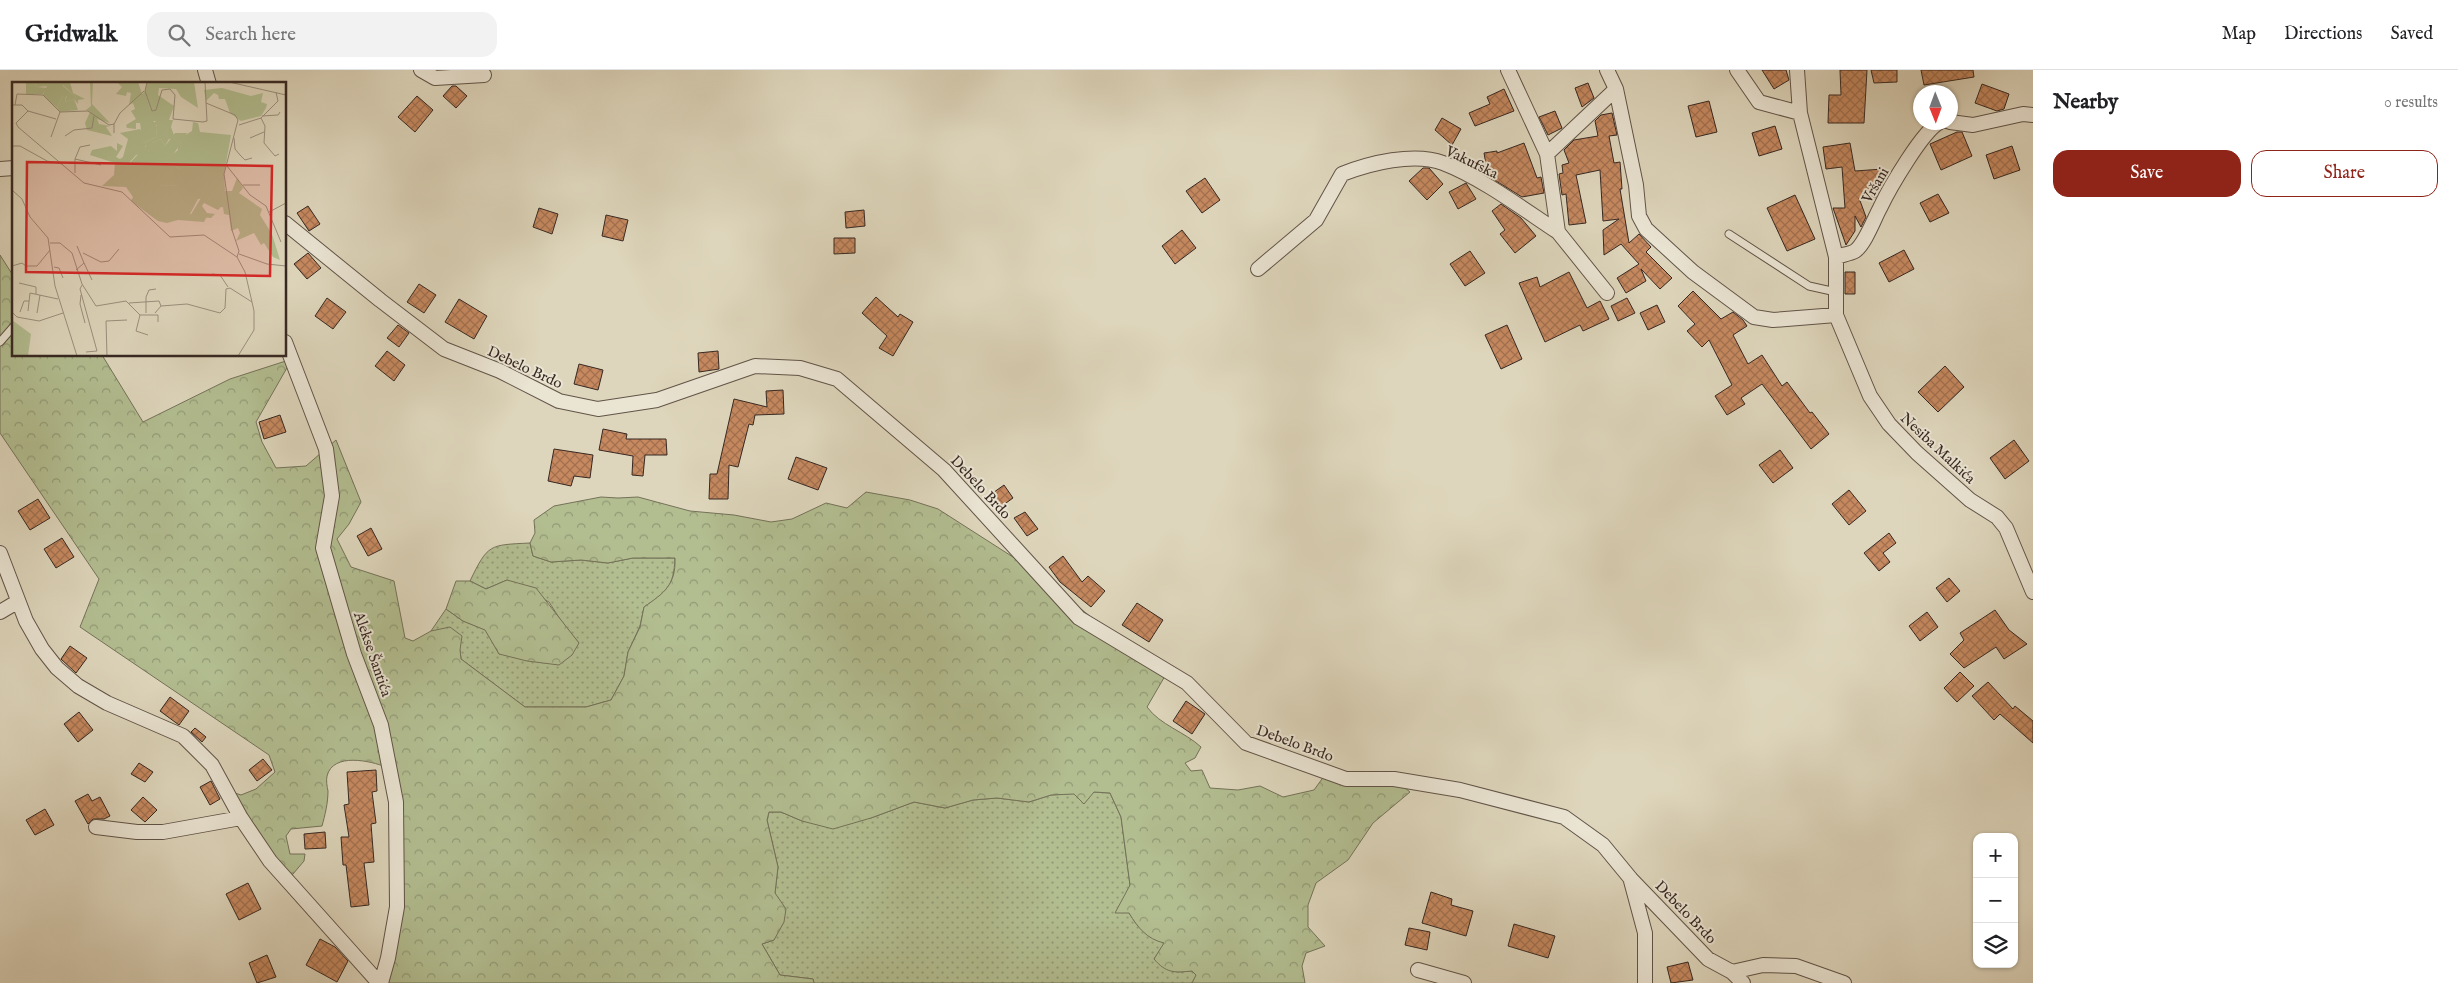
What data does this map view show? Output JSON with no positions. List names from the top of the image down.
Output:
{
  "streets": {
    "street": [
      "Vakufska",
      "Vršani",
      "Debelo Brdo",
      "Nesiba Malkića",
      "Alekse Šantića"
    ]
  },
  "north": "bottom",
  "page": {
    "header": "Gridwalk",
    "search": "Search here",
    "nav": ["Map", "Directions", "Saved"],
    "heading": ["Nearby", "0 results"],
    "buttons": ["Save", "Share"],
    "map_buttons": ["+", "−"]
  }
}
